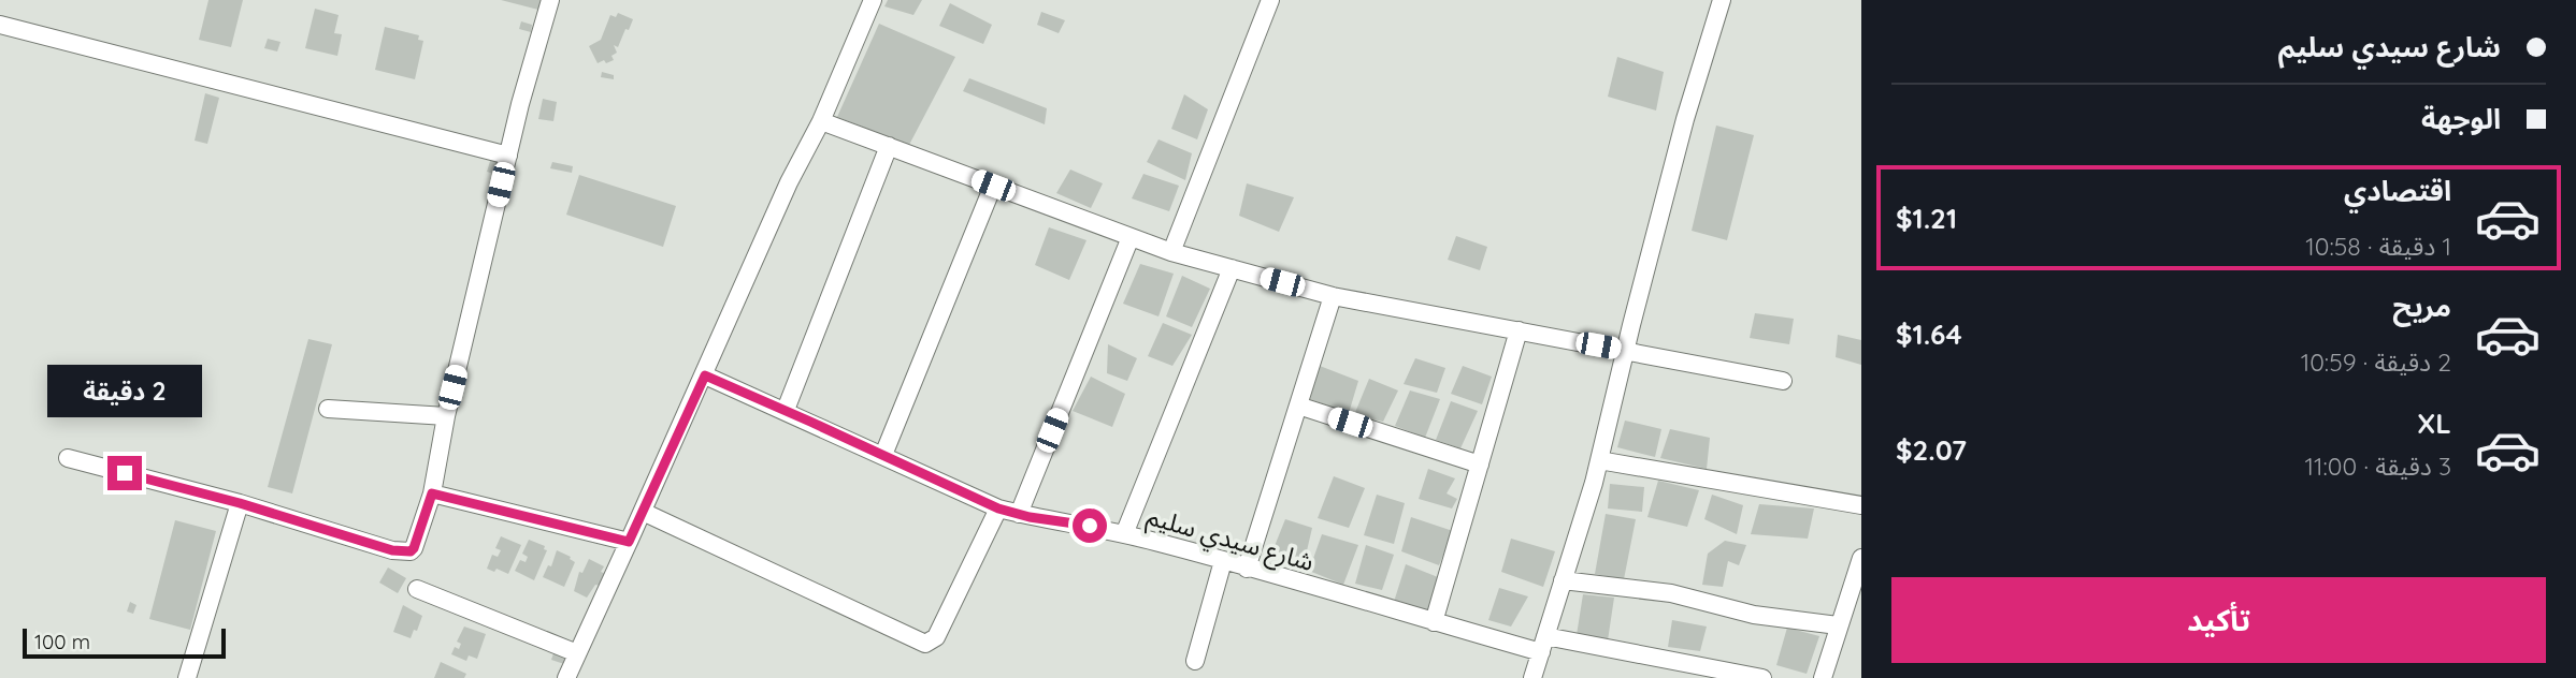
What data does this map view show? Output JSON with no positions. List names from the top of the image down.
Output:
{
  "streets": {
    "street": ["شارع سيدي سليم"]
  },
  "scale_bar": "100 m",
  "page": {
    "banner": ["شارع سيدي سليم", "الوجهة"],
    "list": [
      {
        "name": "اقتصادي",
        "note": "1 دقيقة · 10:58",
        "value": "$1.21"
      },
      {
        "name": "مريح",
        "note": "2 دقيقة · 10:59",
        "value": "$1.64"
      },
      {
        "name": "XL",
        "note": "3 دقيقة · 11:00",
        "value": "$2.07"
      }
    ],
    "bubble": "2 دقيقة",
    "buttons": "تأكيد",
    "scale": "100 m"
  }
}
